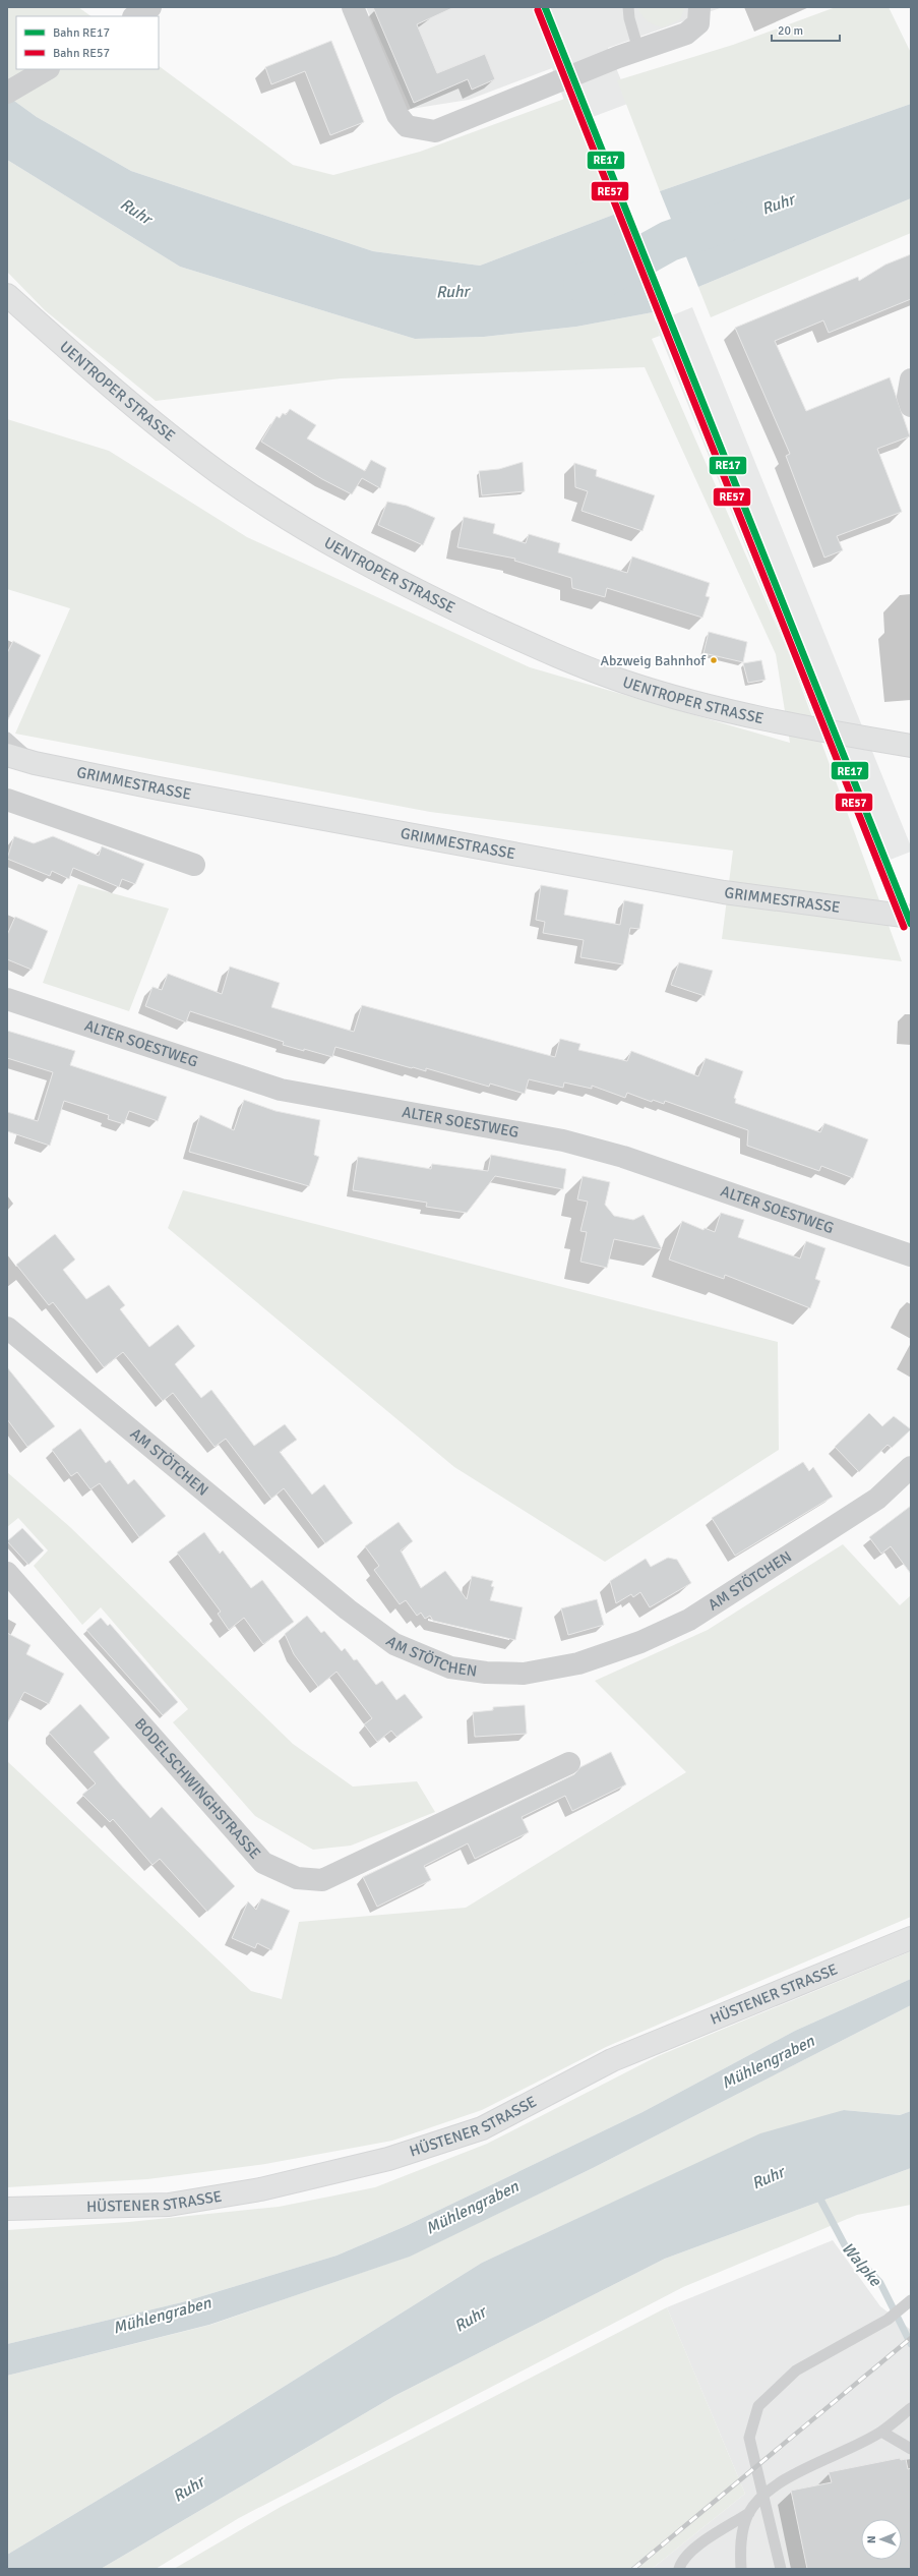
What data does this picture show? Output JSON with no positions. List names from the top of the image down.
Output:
{
  "streets": {
    "main road": ["UENTROPER STRASSE", "GRIMMESTRASSE", "HÜSTENER STRASSE"],
    "street": ["ALTER SOESTWEG", "AM STÖTCHEN", "BODELSCHWINGHSTRASSE"]
  },
  "water": ["Ruhr", "Mühlengraben", "Walpke"],
  "places": ["Abzweig Bahnhof"],
  "lines": ["rail line RE17", "rail line RE57"],
  "legend": ["Bahn RE17", "Bahn RE57"],
  "scale_bar": "20 m",
  "north": "left"
}
